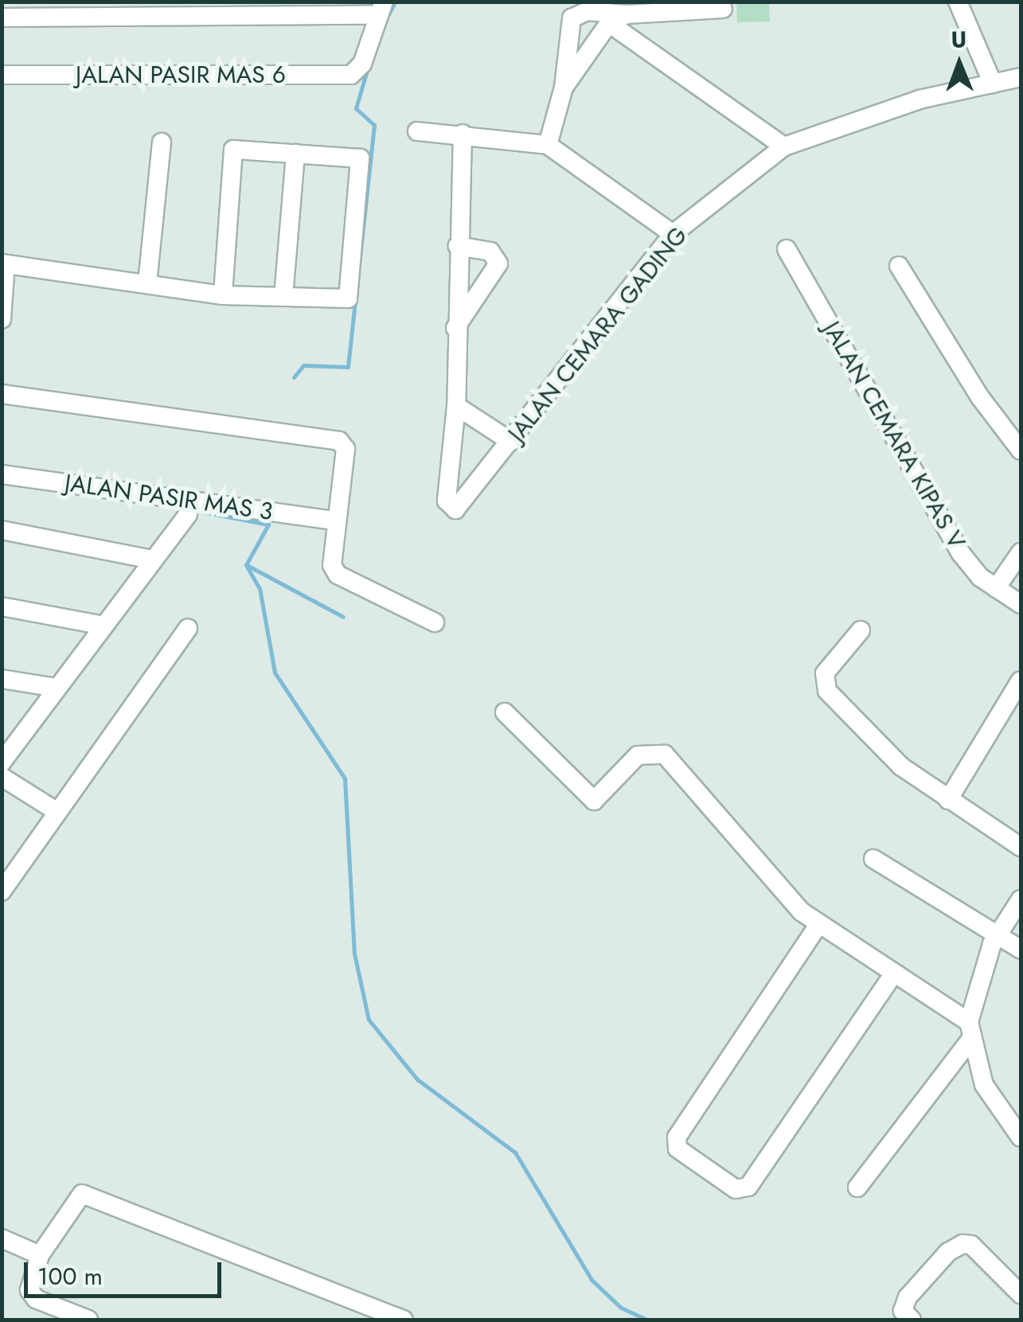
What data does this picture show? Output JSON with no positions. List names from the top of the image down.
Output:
{
  "streets": {
    "street": [
      "JALAN PASIR MAS 6",
      "JALAN CEMARA GADING",
      "JALAN CEMARA KIPAS V",
      "JALAN PASIR MAS 3"
    ]
  },
  "scale_bar": "100 m",
  "north": "top"
}
